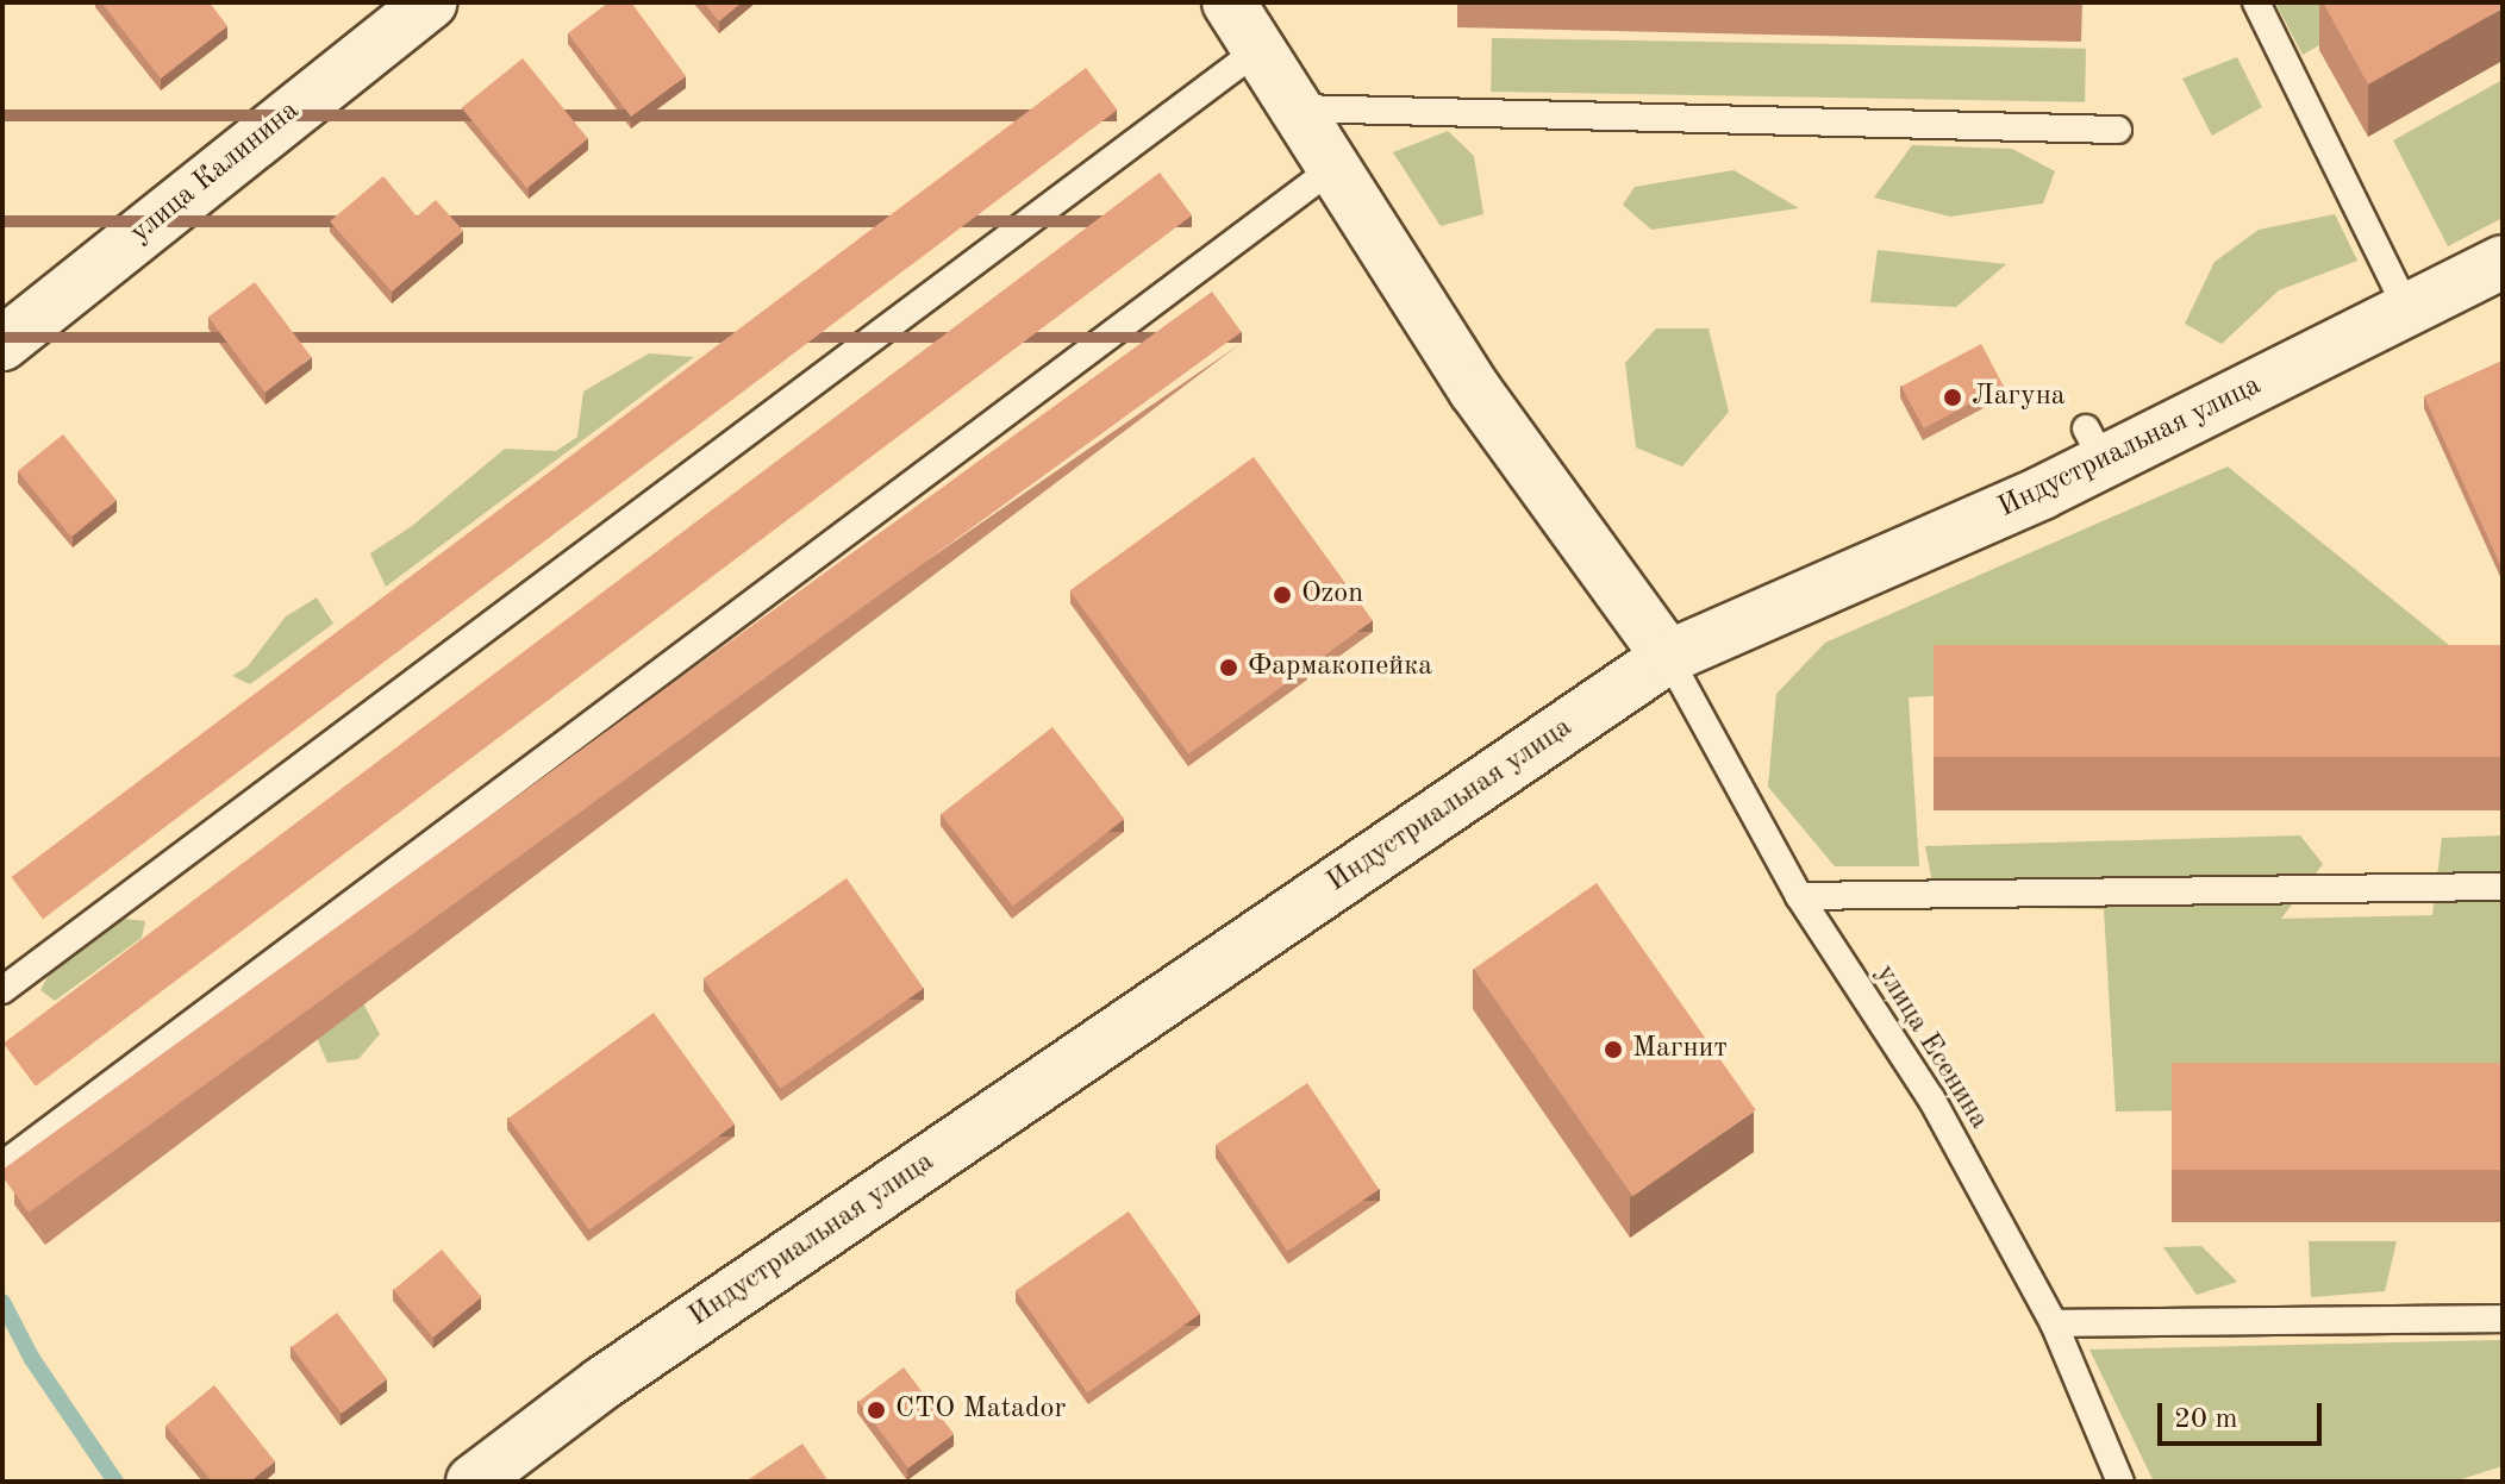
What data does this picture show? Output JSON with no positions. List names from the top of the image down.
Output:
{
  "streets": {
    "street": ["улица Калинина", "Индустриальная улица"],
    "lane": ["улица Есенина"]
  },
  "crossings": [
    ["Индустриальная улица", "улица Есенина"]
  ],
  "places": [
    "Лагуна",
    "Ozon",
    "Фармакопейка",
    "Магнит",
    "СТО Matador"
  ],
  "scale_bar": "20 m"
}
